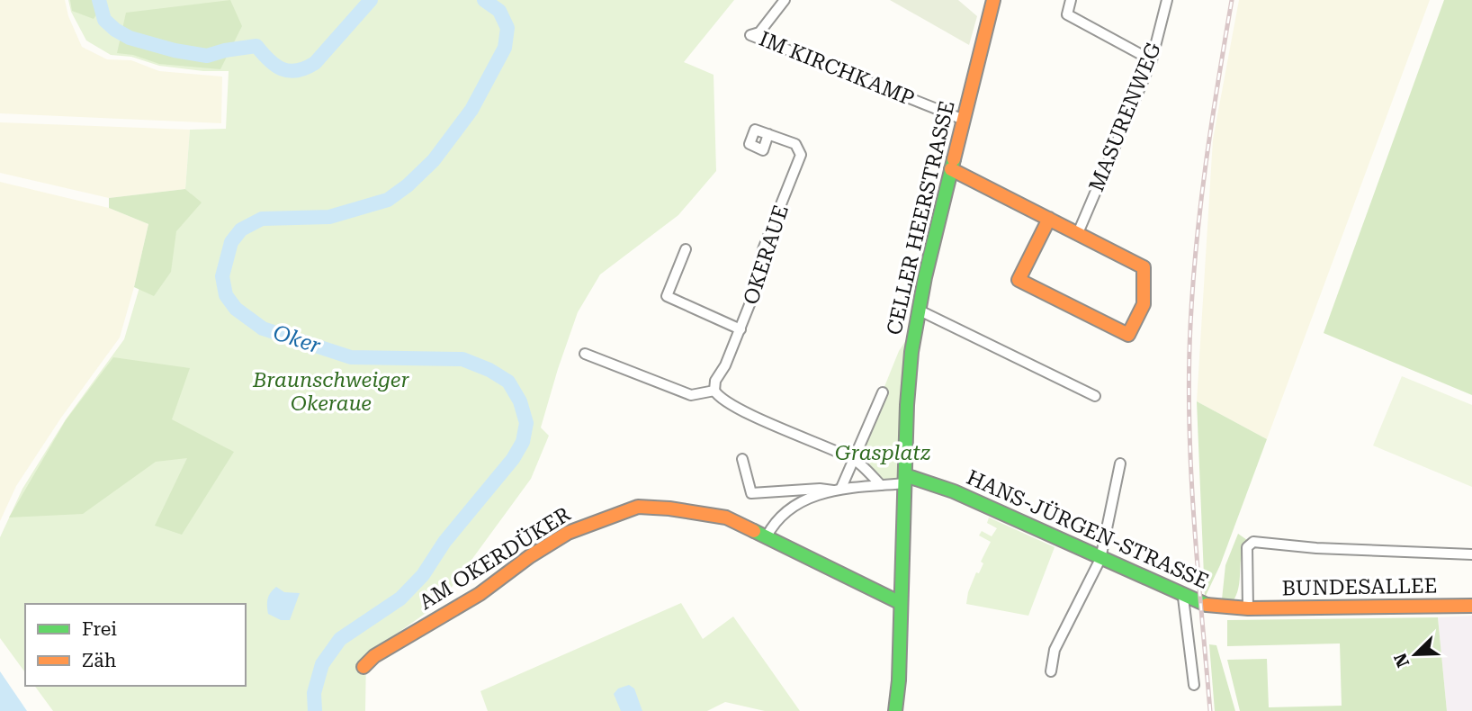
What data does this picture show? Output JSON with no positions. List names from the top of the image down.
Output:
{
  "streets": {
    "main road": [
      "CELLER HEERSTRASSE",
      "HANS-JÜRGEN-STRASSE",
      "AM OKERDÜKER",
      "BUNDESALLEE"
    ],
    "street": ["IM KIRCHKAMP", "MASURENWEG", "OKERAUE"]
  },
  "crossings": [
    ["IM KIRCHKAMP", "CELLER HEERSTRASSE"],
    ["CELLER HEERSTRASSE", "HANS-JÜRGEN-STRASSE"],
    ["CELLER HEERSTRASSE", "AM OKERDÜKER"],
    ["HANS-JÜRGEN-STRASSE", "BUNDESALLEE"]
  ],
  "water": ["Oker"],
  "parks": ["Braunschweiger Okeraue", "Grasplatz"],
  "legend": ["Frei", "Zäh"],
  "north": "bottom left"
}
